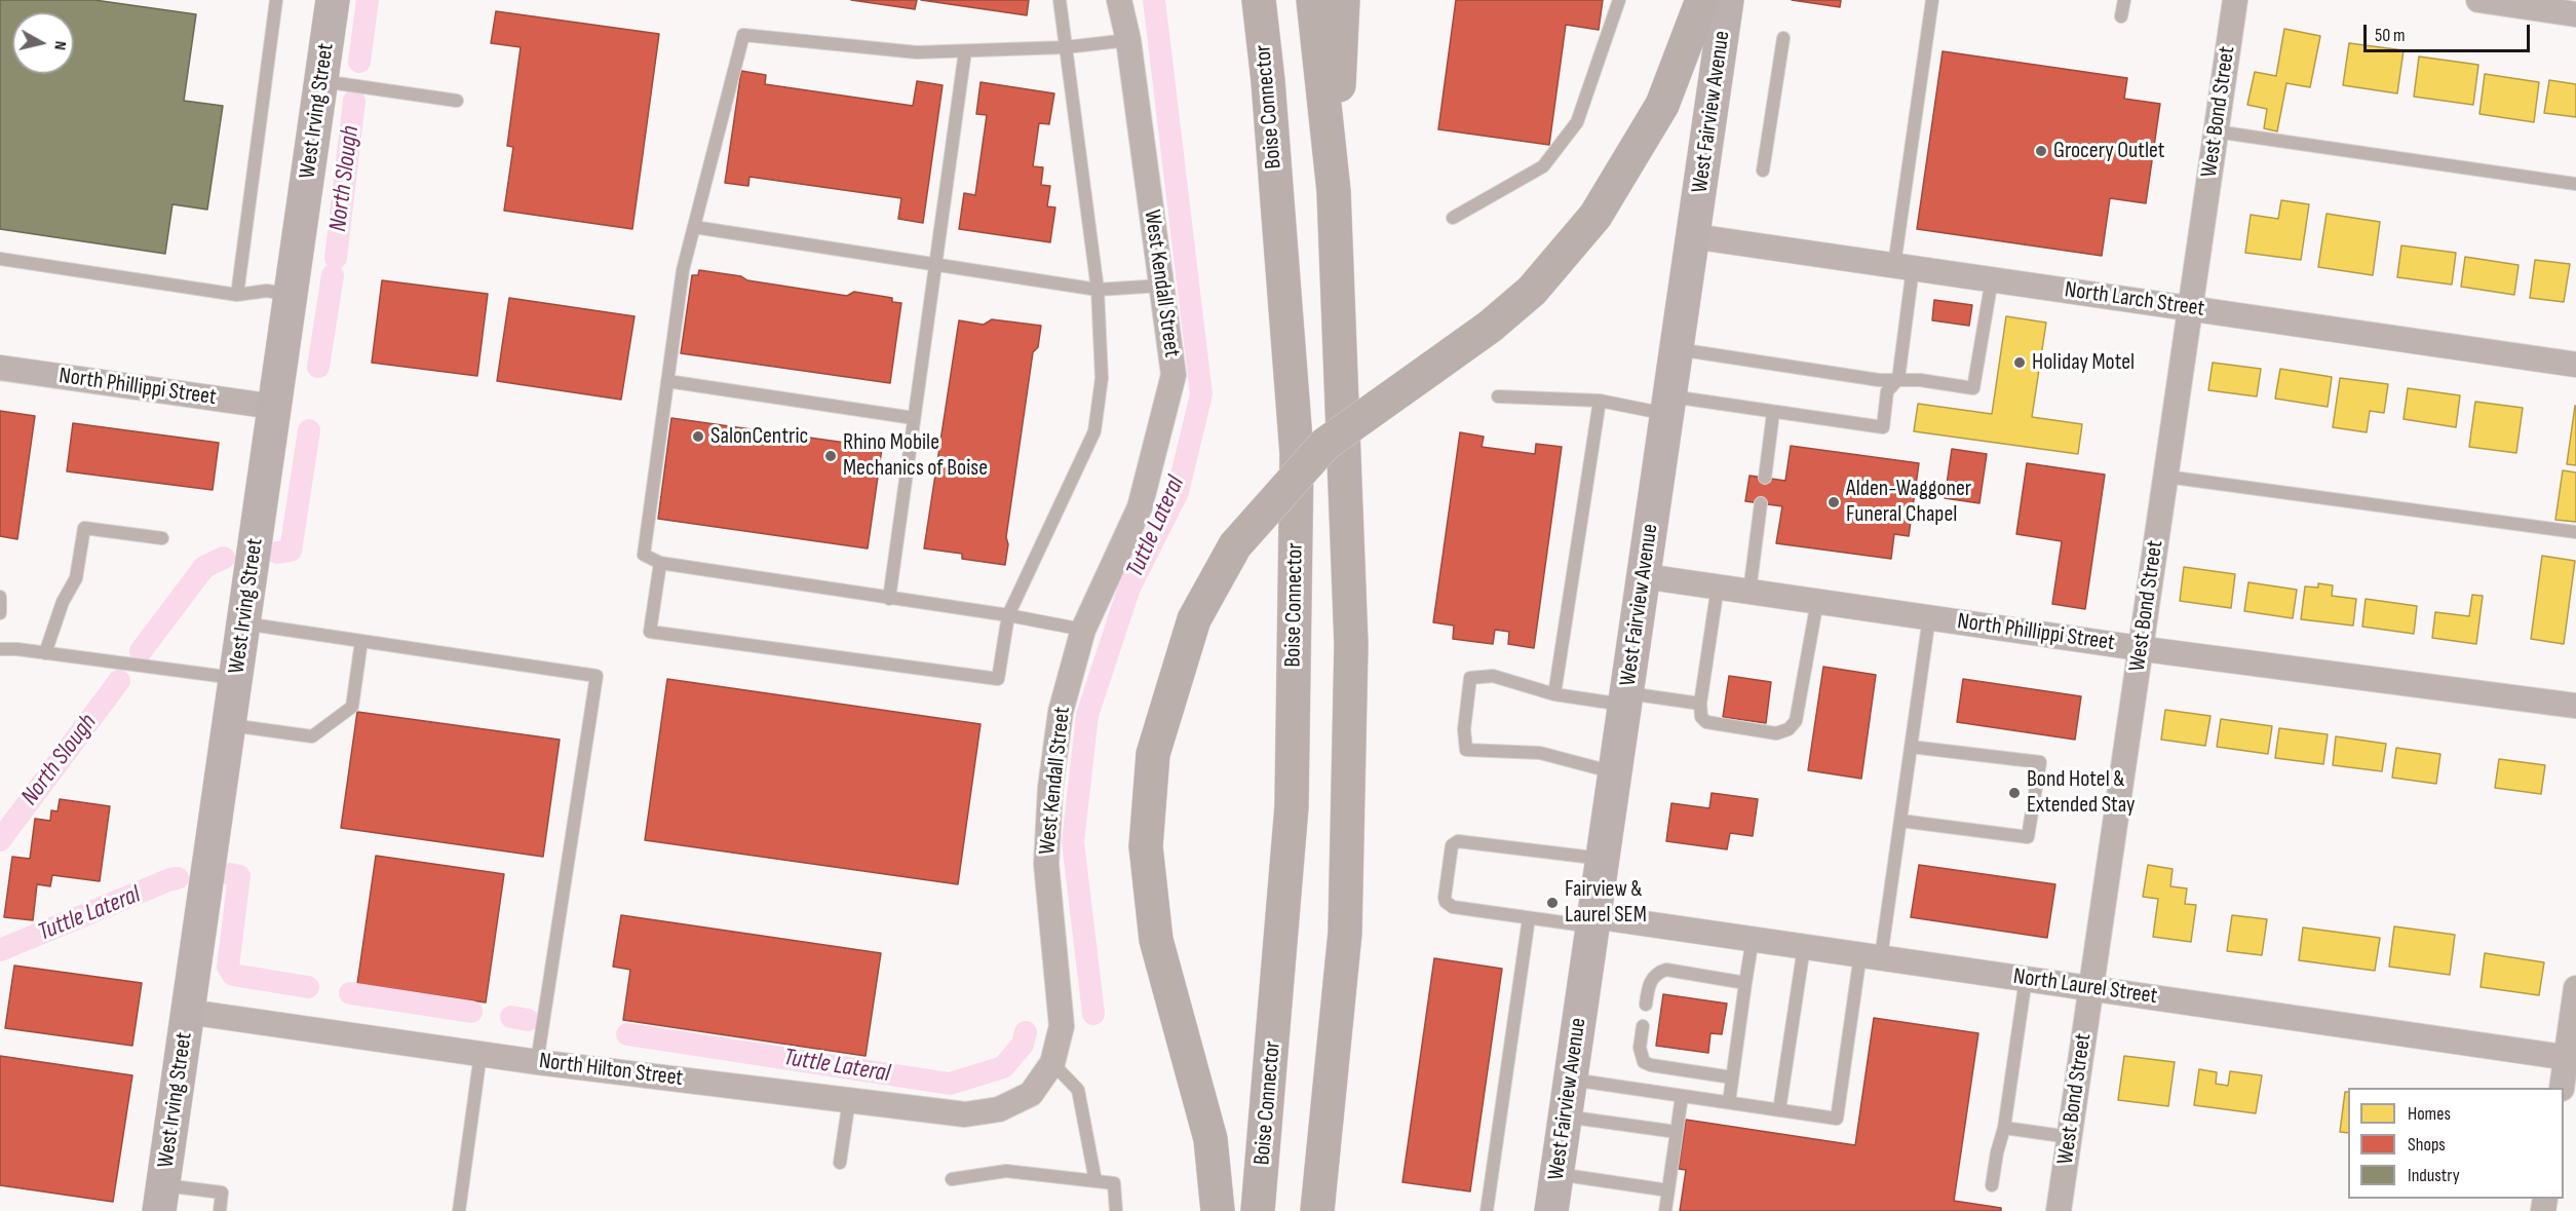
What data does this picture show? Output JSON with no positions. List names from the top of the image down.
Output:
{
  "streets": {
    "highway": ["Boise Connector"],
    "street": [
      "West Irving Street",
      "West Fairview Avenue",
      "West Bond Street",
      "West Kendall Street",
      "North Larch Street",
      "North Phillippi Street",
      "North Laurel Street",
      "North Hilton Street"
    ]
  },
  "crossings": [
    ["West Irving Street", "North Phillippi Street"],
    ["West Irving Street", "North Hilton Street"],
    ["West Fairview Avenue", "North Larch Street"],
    ["West Fairview Avenue", "North Phillippi Street"],
    ["West Fairview Avenue", "North Laurel Street"],
    ["West Bond Street", "North Larch Street"],
    ["West Bond Street", "North Phillippi Street"],
    ["West Bond Street", "North Laurel Street"],
    ["West Kendall Street", "North Hilton Street"]
  ],
  "water": ["North Slough", "Tuttle Lateral"],
  "places": [
    "Grocery Outlet",
    "Holiday Motel",
    "SalonCentric",
    "Rhino Mobile Mechanics of Boise",
    "Alden-Waggoner Funeral Chapel",
    "Bond Hotel & Extended Stay",
    "Fairview & Laurel SEM"
  ],
  "legend": ["Homes", "Shops", "Industry"],
  "scale_bar": "50 m",
  "north": "right"
}
